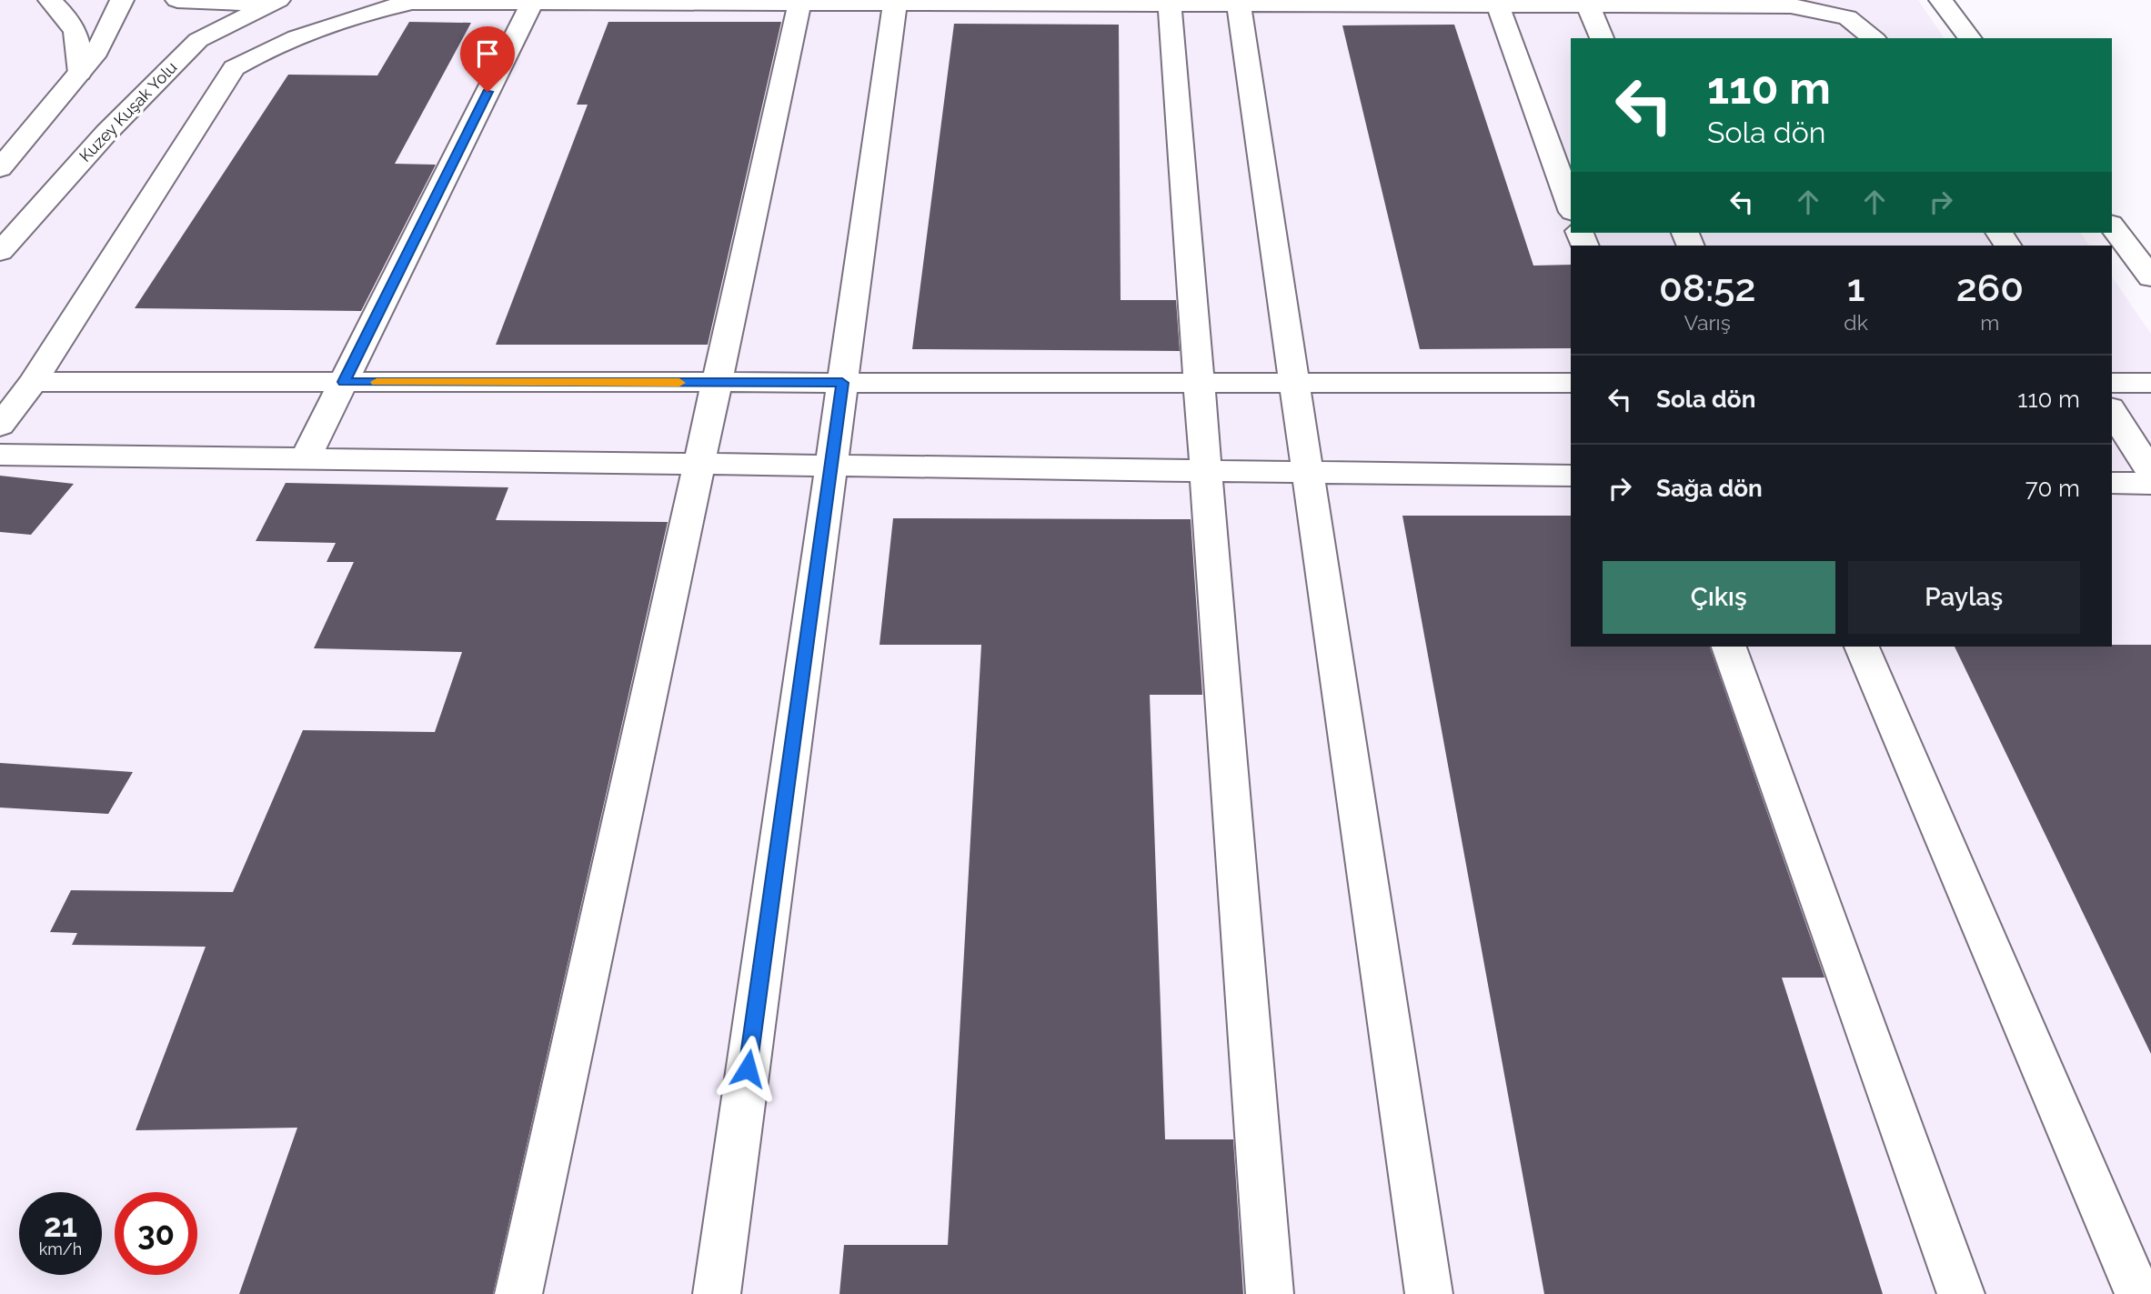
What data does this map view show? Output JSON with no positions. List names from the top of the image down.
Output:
{
  "streets": {
    "street": ["Kuzey Kuşak Yolu"]
  },
  "page": {
    "turn": ["110 m", "Sola dön"],
    "eta": [
      "08:52",
      "Varış",
      "1",
      "dk",
      "260",
      "m"
    ],
    "list": [
      {
        "name": "Sola dön",
        "value": "110 m"
      },
      {
        "name": "Sağa dön",
        "value": "70 m"
      }
    ],
    "buttons": ["Çıkış", "Paylaş"],
    "speed": "21 km/h",
    "limit": "30"
  }
}
